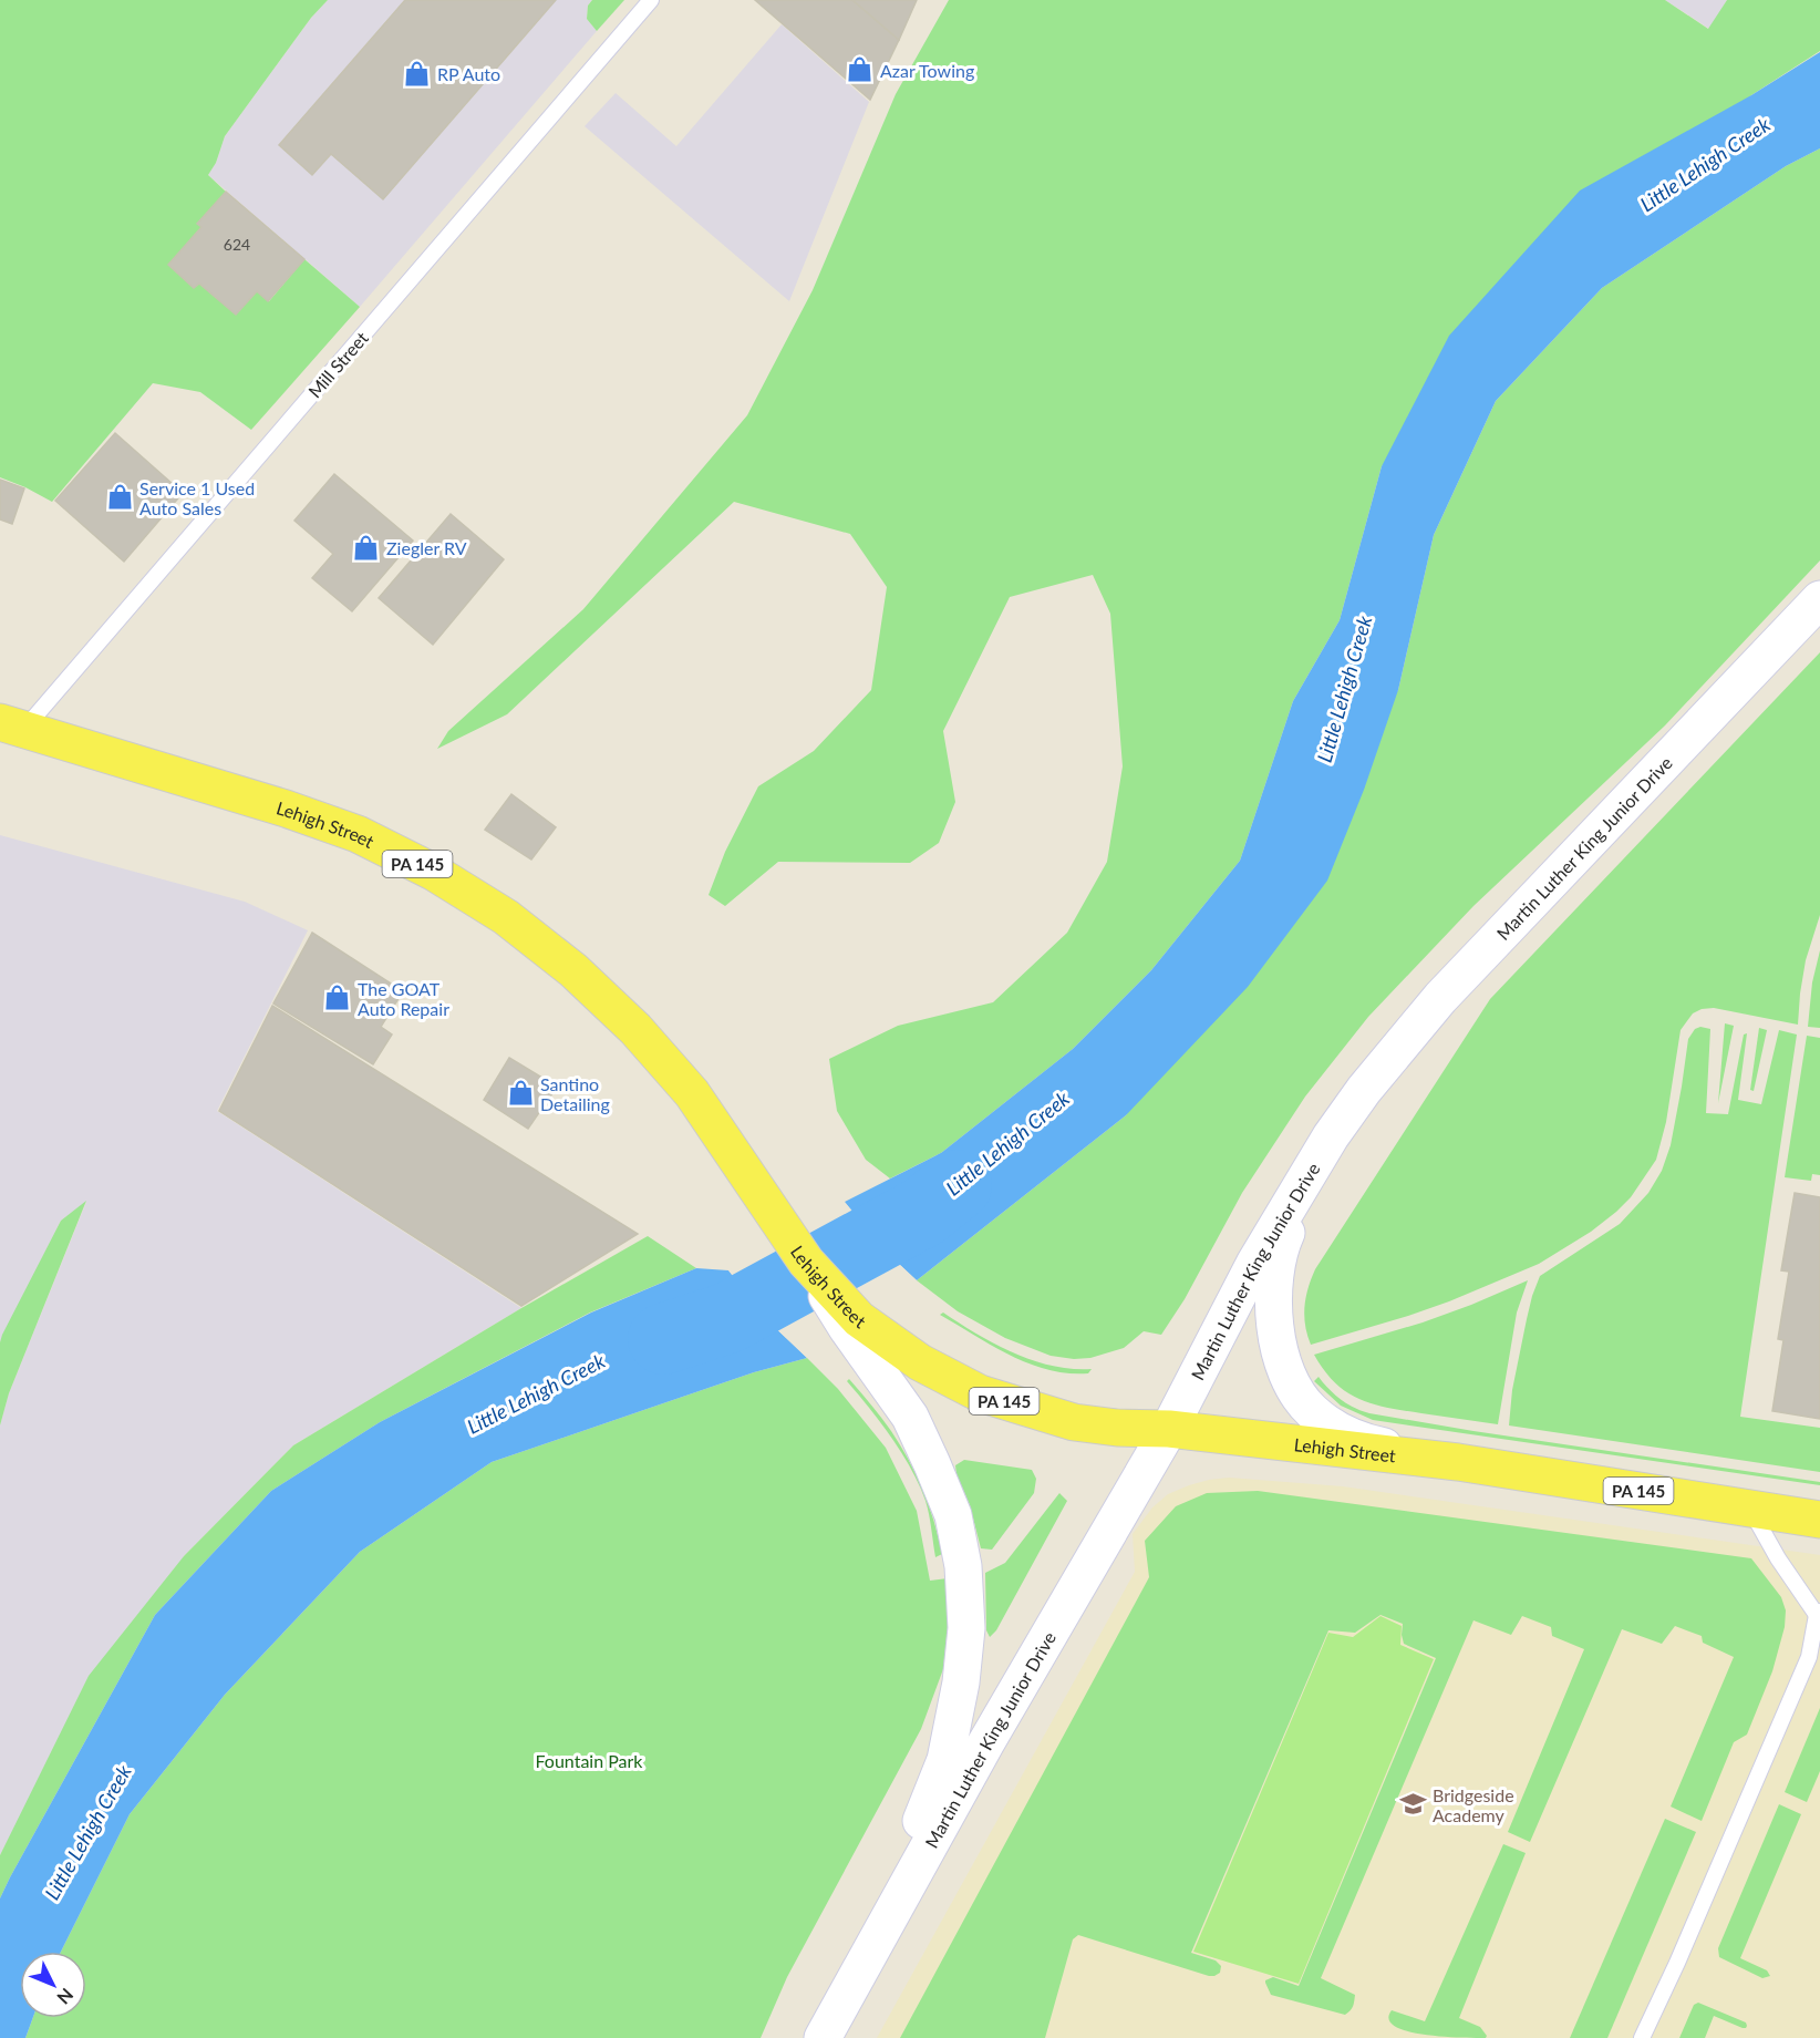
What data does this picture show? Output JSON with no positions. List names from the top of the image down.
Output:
{
  "streets": {
    "main road": ["Lehigh Street", "Martin Luther King Junior Drive", "PA 145"],
    "lane": ["Mill Street"]
  },
  "crossings": [
    ["Mill Street", "Lehigh Street"],
    ["Lehigh Street", "Martin Luther King Junior Drive"]
  ],
  "water": ["Little Lehigh Creek"],
  "parks": ["Fountain Park"],
  "places": {
    "shop": [
      "Azar Towing",
      "RP Auto",
      "Service 1 Used Auto Sales",
      "Ziegler RV",
      "The GOAT Auto Repair",
      "Santino Detailing"
    ],
    "school or university": ["Bridgeside Academy"]
  },
  "house_numbers": ["624"],
  "north": "bottom right"
}
